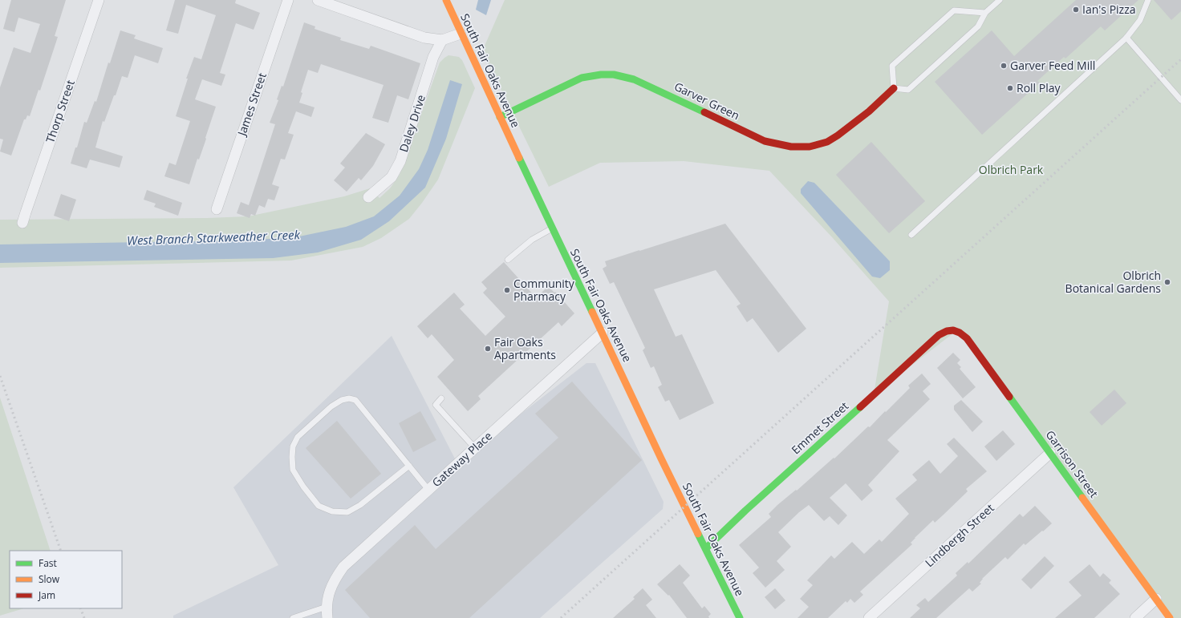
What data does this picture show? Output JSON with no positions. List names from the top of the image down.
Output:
{
  "streets": {
    "street": [
      "South Fair Oaks Avenue",
      "Garver Green",
      "James Street",
      "Thorp Street",
      "Daley Drive",
      "Emmet Street",
      "Gateway Place",
      "Garrison Street",
      "Lindbergh Street"
    ]
  },
  "crossings": [
    ["South Fair Oaks Avenue", "Garver Green"],
    ["South Fair Oaks Avenue", "Emmet Street"],
    ["South Fair Oaks Avenue", "Gateway Place"],
    ["Emmet Street", "Garrison Street"],
    ["Garrison Street", "Lindbergh Street"]
  ],
  "water": ["West Branch Starkweather Creek"],
  "parks": ["Olbrich Park"],
  "places": [
    "Ian's Pizza",
    "Garver Feed Mill",
    "Roll Play",
    "Olbrich Botanical Gardens",
    "Community Pharmacy",
    "Fair Oaks Apartments"
  ],
  "legend": ["Fast", "Slow", "Jam"]
}
